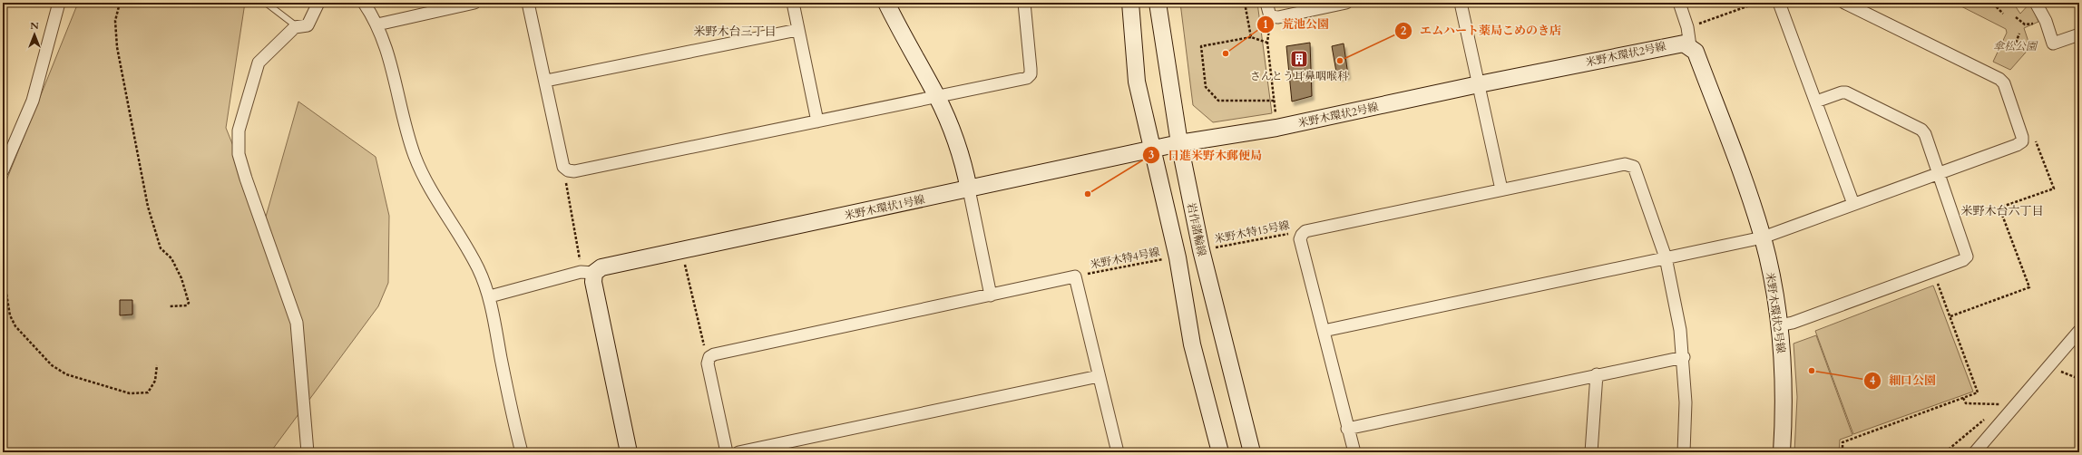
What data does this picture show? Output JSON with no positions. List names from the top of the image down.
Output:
{
  "streets": {
    "street": ["米野木環状2号線", "米野木環状1号線", "岩作諸輪線"],
    "path": ["米野木特15号線", "米野木特4号線"]
  },
  "crossings": [
    ["米野木環状2号線", "米野木環状1号線"],
    ["米野木環状2号線", "岩作諸輪線"],
    ["米野木環状1号線", "岩作諸輪線"],
    ["岩作諸輪線", "米野木特15号線"]
  ],
  "districts": ["米野木台三丁目", "米野木台六丁目"],
  "parks": ["傘松公園"],
  "places": {
    "other": [
      "荒池公園",
      "エムハート薬局こめのき店",
      "日進米野木郵便局",
      "細口公園"
    ],
    "building": ["さんとう耳鼻咽喉科"]
  },
  "north": "top"
}
